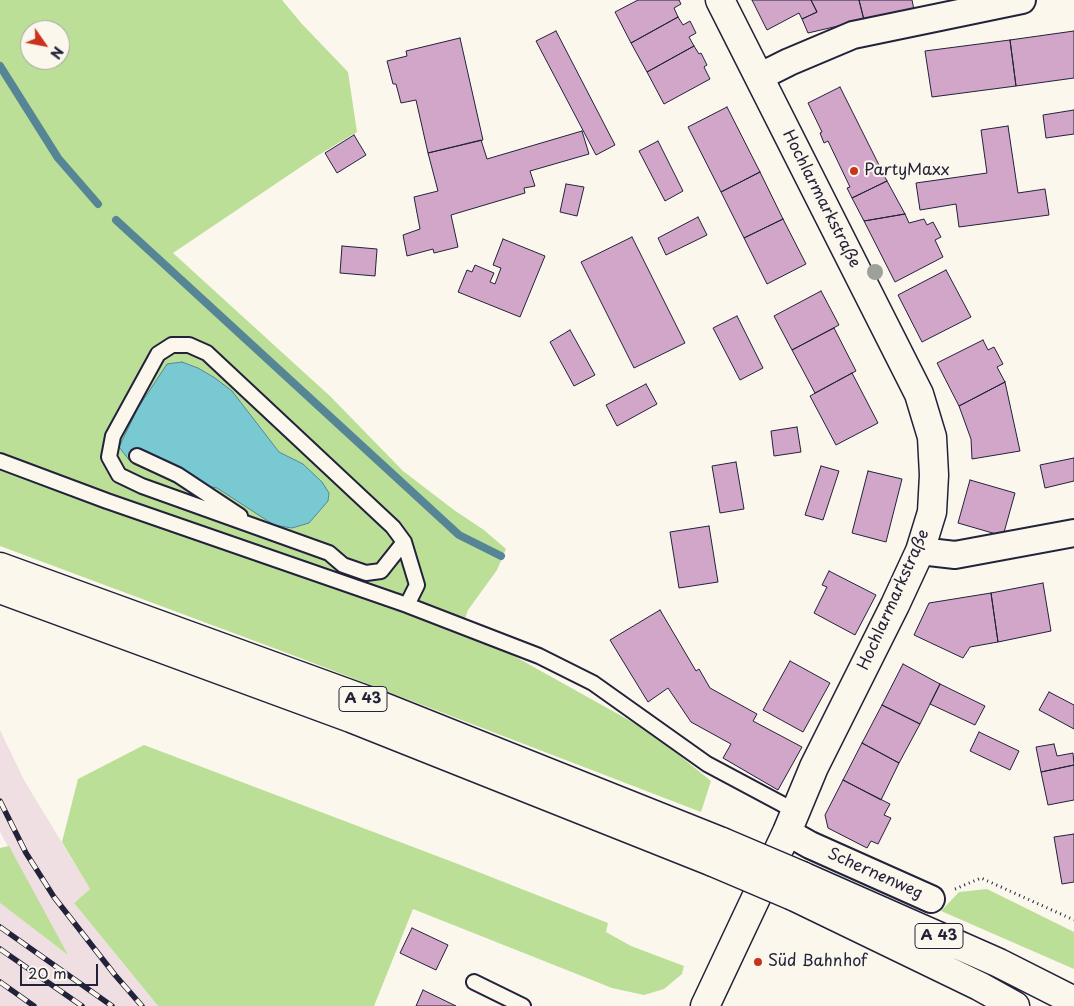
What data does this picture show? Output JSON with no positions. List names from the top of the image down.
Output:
{
  "streets": {
    "main road": ["Hochlarmarkstraße", "A 43"],
    "street": ["Schernenweg"]
  },
  "crossings": [
    ["Hochlarmarkstraße", "Schernenweg"]
  ],
  "places": ["PartyMaxx", "Süd Bahnhof"],
  "scale_bar": "20 m",
  "north": "bottom right"
}
